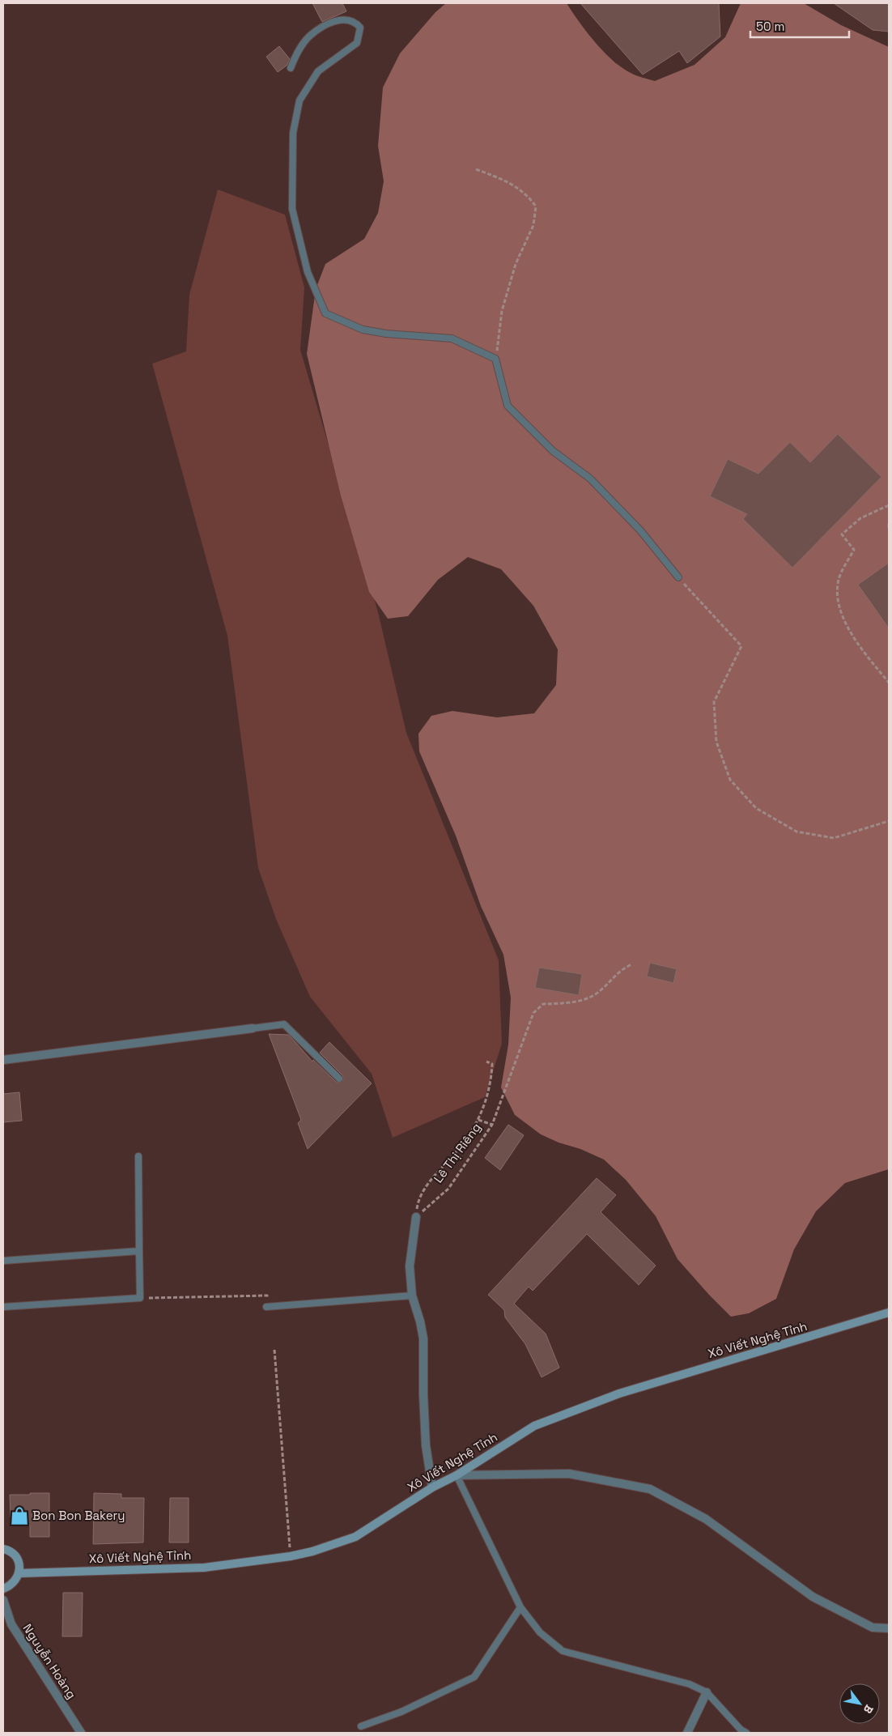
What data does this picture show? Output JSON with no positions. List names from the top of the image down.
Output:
{
  "streets": {
    "main road": ["Xô Viết Nghệ Tỉnh"],
    "street": ["Nguyễn Hoàng"],
    "path": ["Lê Thị Riêng"]
  },
  "places": {
    "shop": ["Bon Bon Bakery"]
  },
  "scale_bar": "50 m",
  "north": "bottom right"
}
